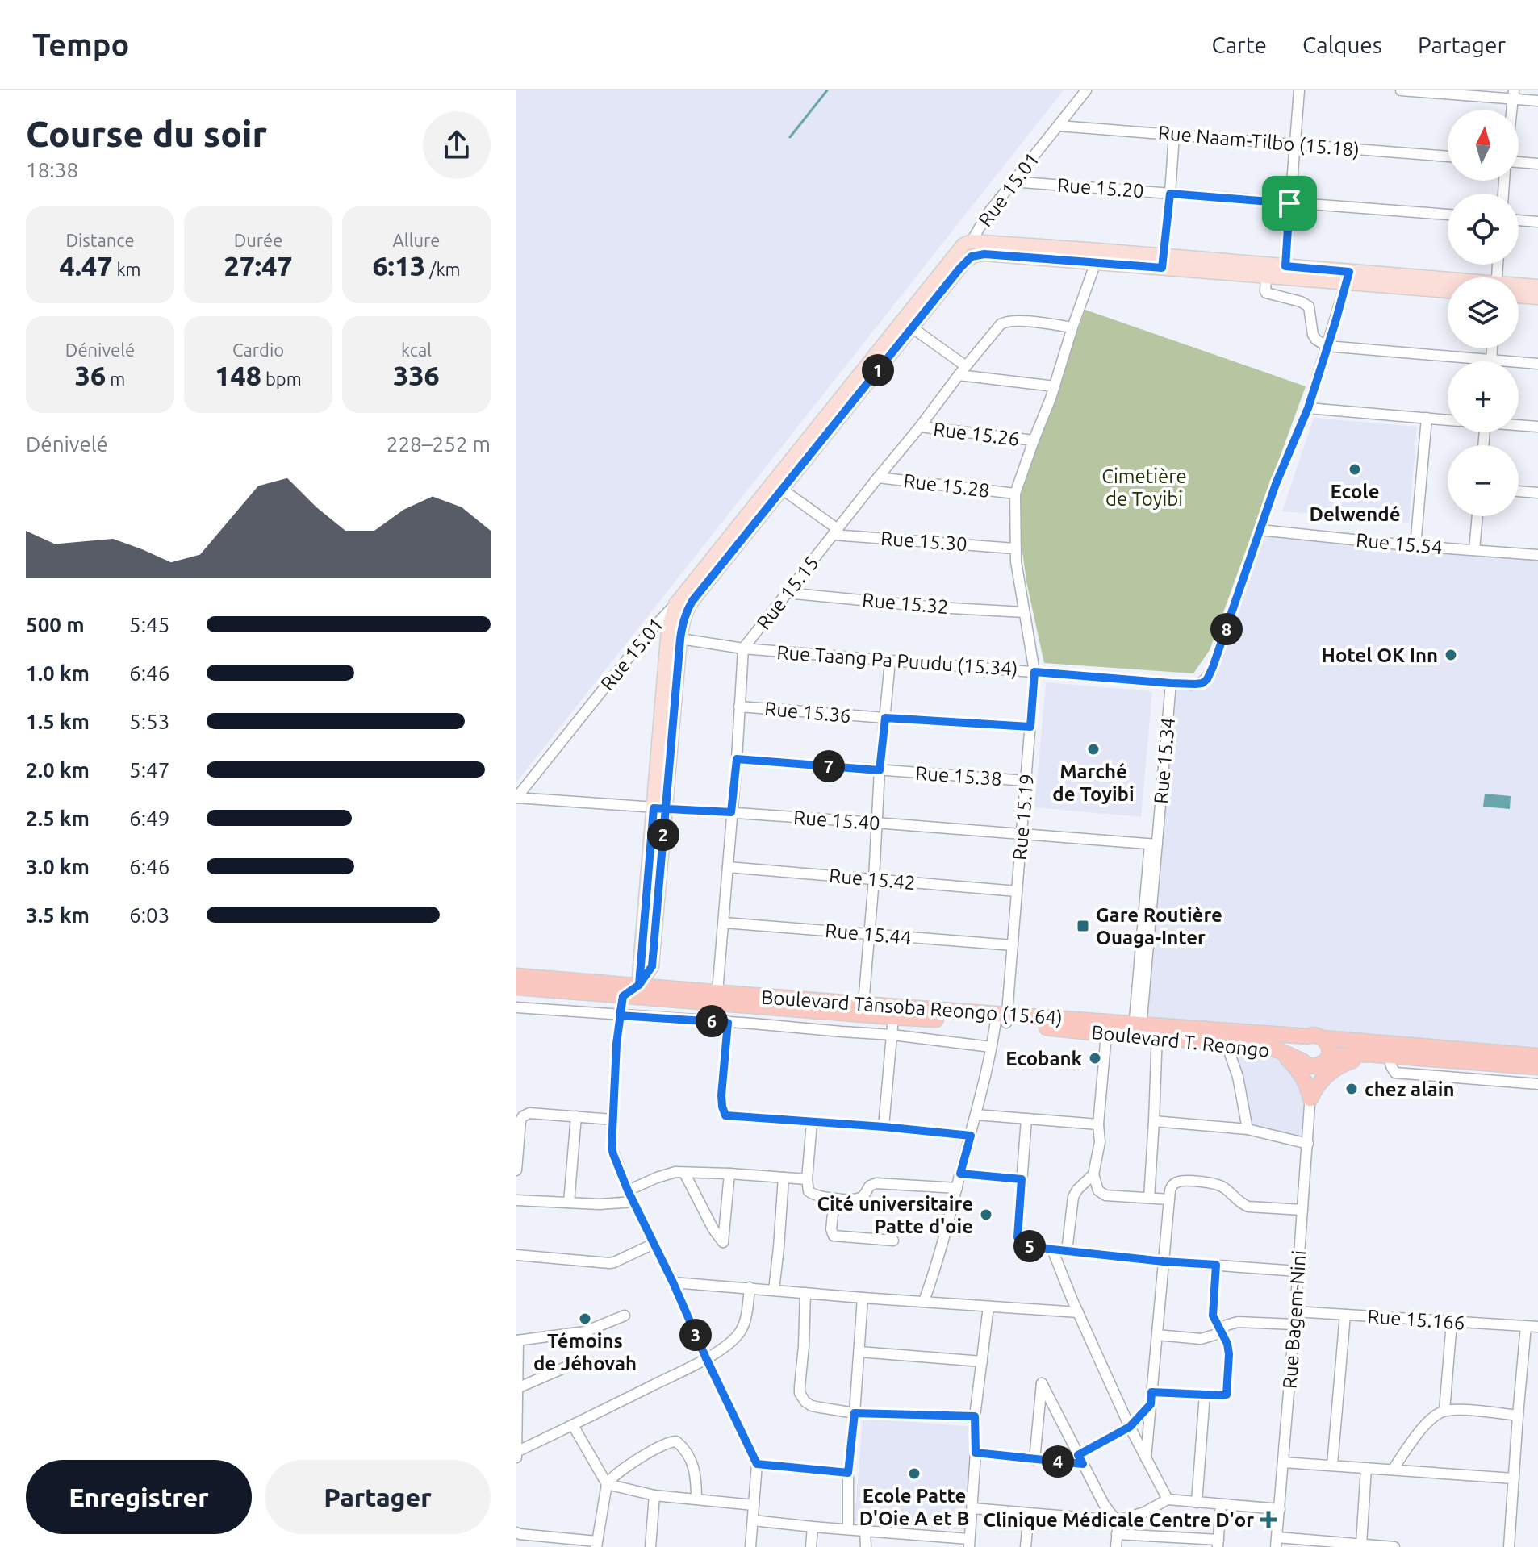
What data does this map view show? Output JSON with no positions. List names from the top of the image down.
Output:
{
  "streets": {
    "highway": ["Boulevard Tânsoba Reongo (15.64)", "Boulevard T. Reongo"],
    "main road": ["Rue 15.01"],
    "street": [
      "Rue Naam-Tilbo (15.18)",
      "Rue 15.20",
      "Rue 15.26",
      "Rue 15.28",
      "Rue 15.30",
      "Rue 15.54",
      "Rue 15.15",
      "Rue 15.32",
      "Rue Taang Pa Puudu (15.34)",
      "Rue 15.36",
      "Rue 15.34",
      "Rue 15.38",
      "Rue 15.19",
      "Rue 15.40",
      "Rue 15.42",
      "Rue 15.44",
      "Rue Bagem-Nini",
      "Rue 15.166"
    ]
  },
  "crossings": [
    ["Rue Naam-Tilbo (15.18)", "Rue 15.01"],
    ["Rue 15.20", "Rue 15.01"],
    ["Rue 15.01", "Rue Taang Pa Puudu (15.34)"],
    ["Rue 15.01", "Rue 15.19"],
    ["Rue 15.01", "Rue 15.40"],
    ["Rue 15.26", "Rue 15.15"],
    ["Rue 15.26", "Rue 15.19"],
    ["Rue 15.28", "Rue 15.15"],
    ["Rue 15.28", "Rue 15.19"],
    ["Rue 15.30", "Rue 15.15"],
    ["Rue 15.30", "Rue 15.19"],
    ["Rue 15.15", "Rue 15.32"],
    ["Rue 15.15", "Rue Taang Pa Puudu (15.34)"],
    ["Rue 15.15", "Rue 15.36"],
    ["Rue 15.15", "Rue 15.38"],
    ["Rue 15.15", "Rue 15.19"],
    ["Rue 15.15", "Rue 15.40"],
    ["Rue 15.15", "Rue 15.42"],
    ["Rue 15.15", "Rue 15.44"],
    ["Rue 15.15", "Boulevard Tânsoba Reongo (15.64)"],
    ["Rue 15.32", "Rue 15.19"],
    ["Rue Taang Pa Puudu (15.34)", "Rue 15.34"],
    ["Rue Taang Pa Puudu (15.34)", "Rue 15.19"],
    ["Rue 15.36", "Rue 15.19"],
    ["Rue 15.34", "Rue 15.40"],
    ["Rue 15.34", "Boulevard Tânsoba Reongo (15.64)"],
    ["Rue 15.34", "Boulevard T. Reongo"],
    ["Rue 15.38", "Rue 15.19"],
    ["Rue 15.19", "Rue 15.40"],
    ["Rue 15.19", "Rue 15.42"],
    ["Rue 15.19", "Rue 15.44"],
    ["Rue 15.19", "Boulevard Tânsoba Reongo (15.64)"],
    ["Rue 15.19", "Boulevard T. Reongo"],
    ["Boulevard Tânsoba Reongo (15.64)", "Boulevard T. Reongo"],
    ["Rue Bagem-Nini", "Rue 15.166"]
  ],
  "parks": ["Cimetière de Toyibi"],
  "places": {
    "other": [
      "Ecole Delwendé",
      "Hotel OK Inn",
      "Marché de Toyibi",
      "Ecobank",
      "chez alain",
      "Cité universitaire Patte d'oie",
      "Témoins de Jéhovah",
      "Ecole Patte D'Oie A et B"
    ],
    "transit": ["Gare Routière Ouaga-Inter"],
    "health": ["Clinique Médicale Centre D'or"]
  },
  "north": "top",
  "page": {
    "header": "Tempo",
    "nav": ["Carte", "Calques", "Partager"],
    "heading": ["Course du soir", "18:38"],
    "map_buttons": ["+", "−"],
    "stats": [
      ["Distance", "4.47 km"],
      ["Durée", "27:47"],
      ["Allure", "6:13 /km"],
      ["Dénivelé", "36 m"],
      ["Cardio", "148 bpm"],
      ["kcal", "336"]
    ],
    "pins": [
      "1",
      "8",
      "7",
      "2",
      "6",
      "5",
      "3",
      "4"
    ],
    "chart": ["Dénivelé", "228–252 m"],
    "list": [
      {
        "name": "500 m",
        "note": "5:45"
      },
      {
        "name": "1.0 km",
        "note": "6:46"
      },
      {
        "name": "1.5 km",
        "note": "5:53"
      },
      {
        "name": "2.0 km",
        "note": "5:47"
      },
      {
        "name": "2.5 km",
        "note": "6:49"
      },
      {
        "name": "3.0 km",
        "note": "6:46"
      },
      {
        "name": "3.5 km",
        "note": "6:03"
      }
    ],
    "buttons": ["Enregistrer", "Partager"]
  }
}
